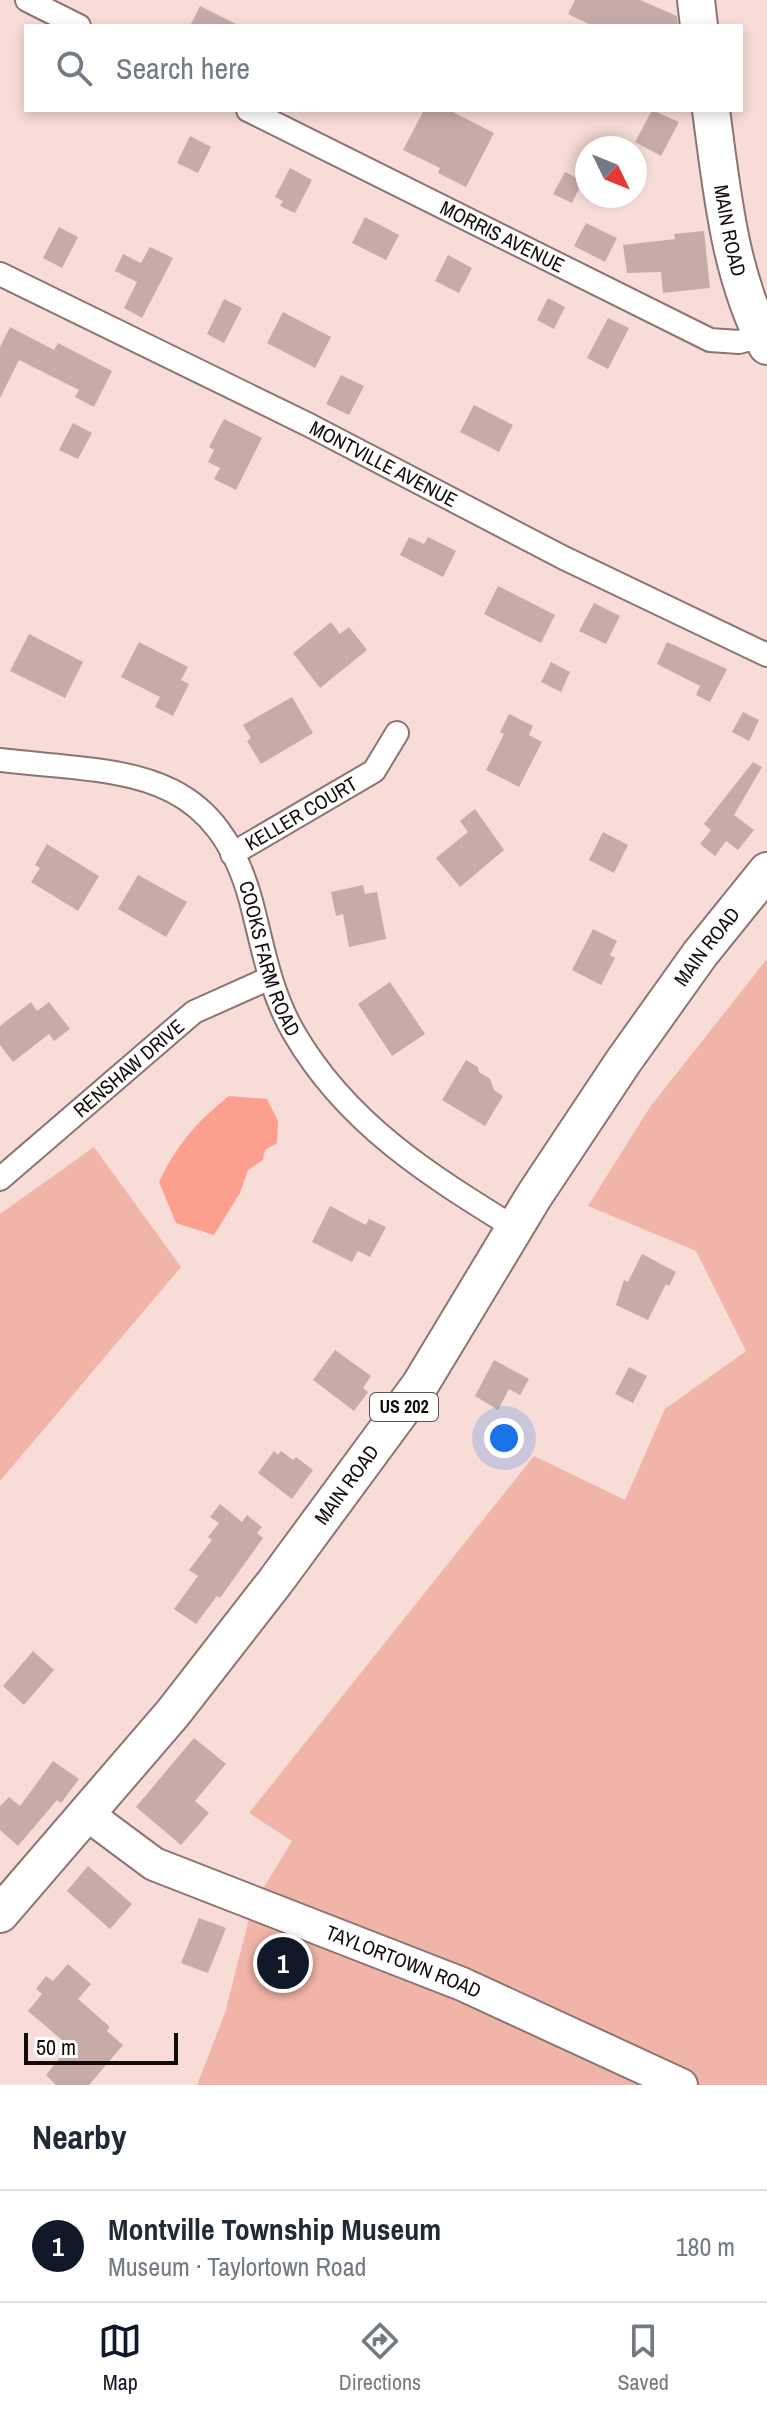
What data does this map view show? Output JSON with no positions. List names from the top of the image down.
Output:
{
  "streets": {
    "main road": ["MAIN ROAD", "US 202"],
    "street": [
      "MORRIS AVENUE",
      "MONTVILLE AVENUE",
      "KELLER COURT",
      "COOKS FARM ROAD",
      "RENSHAW DRIVE",
      "TAYLORTOWN ROAD"
    ]
  },
  "crossings": [
    ["MAIN ROAD", "MORRIS AVENUE"],
    ["MAIN ROAD", "COOKS FARM ROAD"],
    ["MAIN ROAD", "TAYLORTOWN ROAD"],
    ["KELLER COURT", "COOKS FARM ROAD"],
    ["COOKS FARM ROAD", "RENSHAW DRIVE"]
  ],
  "scale_bar": "50 m",
  "north": "bottom right",
  "page": {
    "search": "Search here",
    "pins": "1",
    "scale": "50 m",
    "heading": "Nearby",
    "list": [
      {
        "mark": "1",
        "name": "Montville Township Museum",
        "note": "Museum · Taylortown Road",
        "value": "180 m"
      }
    ],
    "nav": ["Map", "Directions", "Saved"]
  }
}
